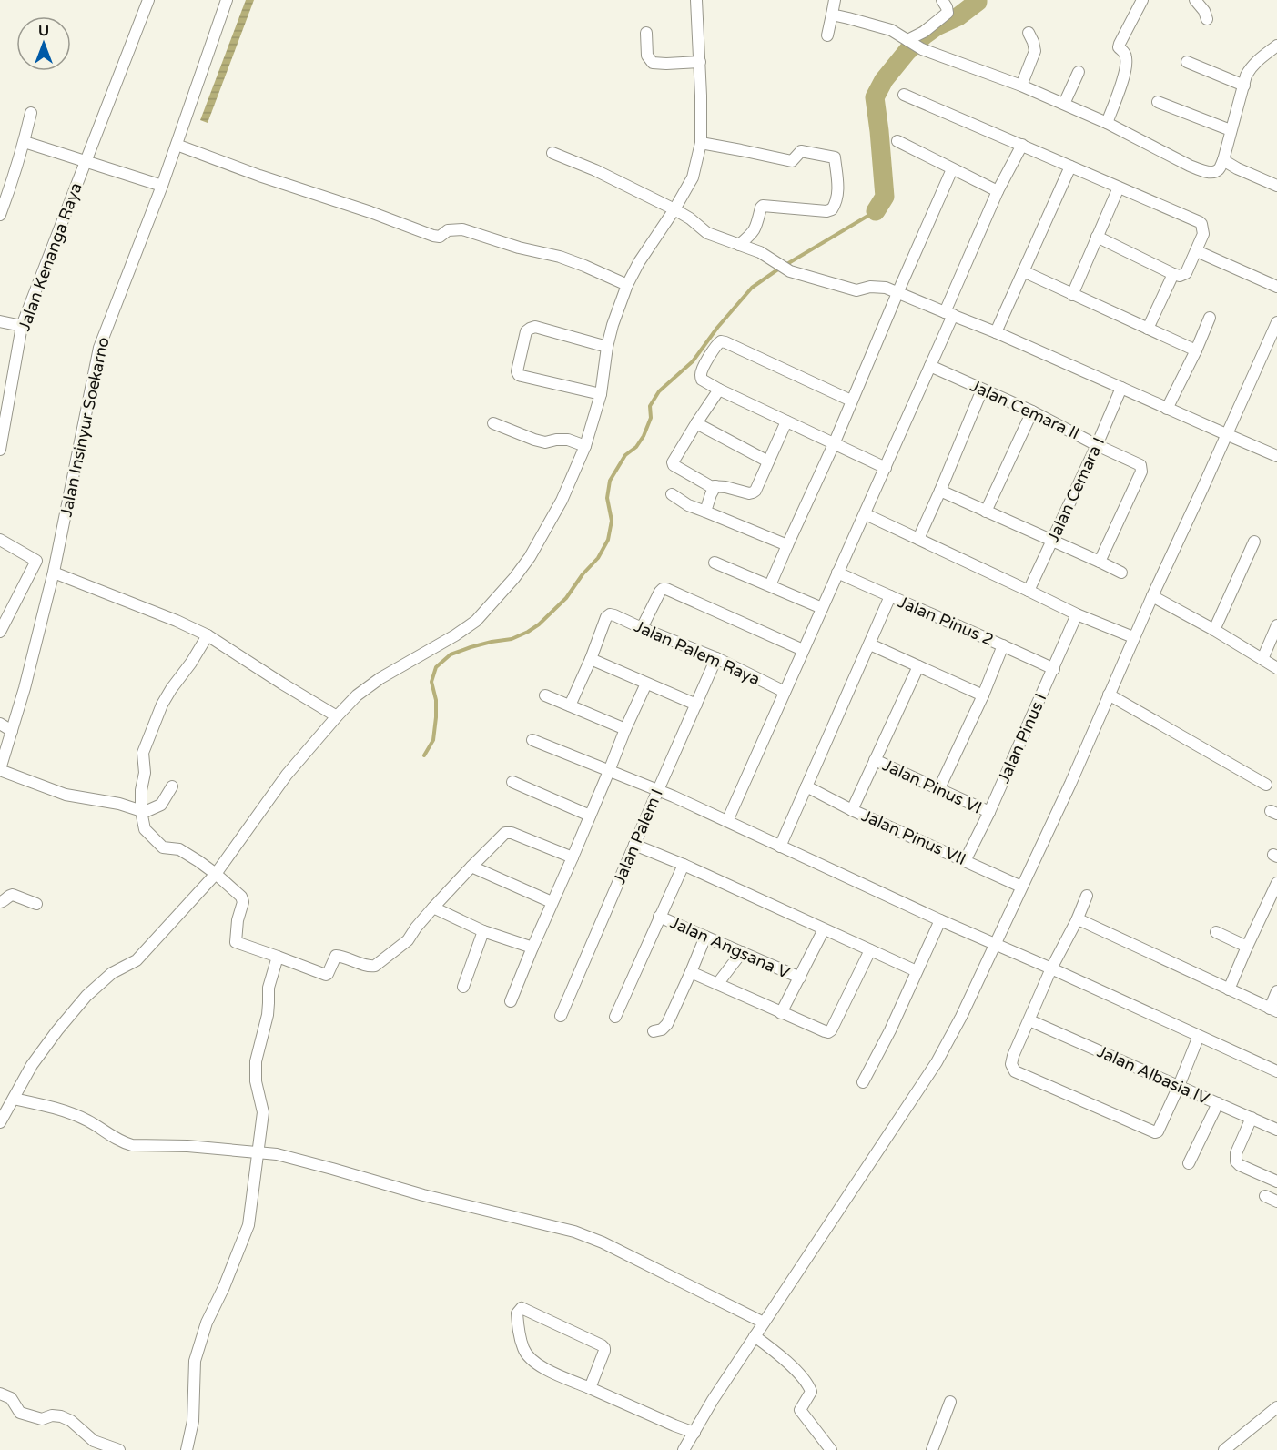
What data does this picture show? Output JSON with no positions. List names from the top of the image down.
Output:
{
  "streets": {
    "street": [
      "Jalan Kenanga Raya",
      "Jalan Cemara II",
      "Jalan Insinyur Soekarno",
      "Jalan Cemara I",
      "Jalan Pinus 2",
      "Jalan Palem Raya",
      "Jalan Pinus I",
      "Jalan Pinus Vl",
      "Jalan Palem I",
      "Jalan Pinus VII",
      "Jalan Angsana V",
      "Jalan Albasia lV"
    ]
  },
  "crossings": [
    ["Jalan Cemara II", "Jalan Cemara I"],
    ["Jalan Pinus 2", "Jalan Pinus I"],
    ["Jalan Palem Raya", "Jalan Palem I"],
    ["Jalan Pinus I", "Jalan Pinus Vl"],
    ["Jalan Pinus I", "Jalan Pinus VII"]
  ],
  "north": "top"
}
